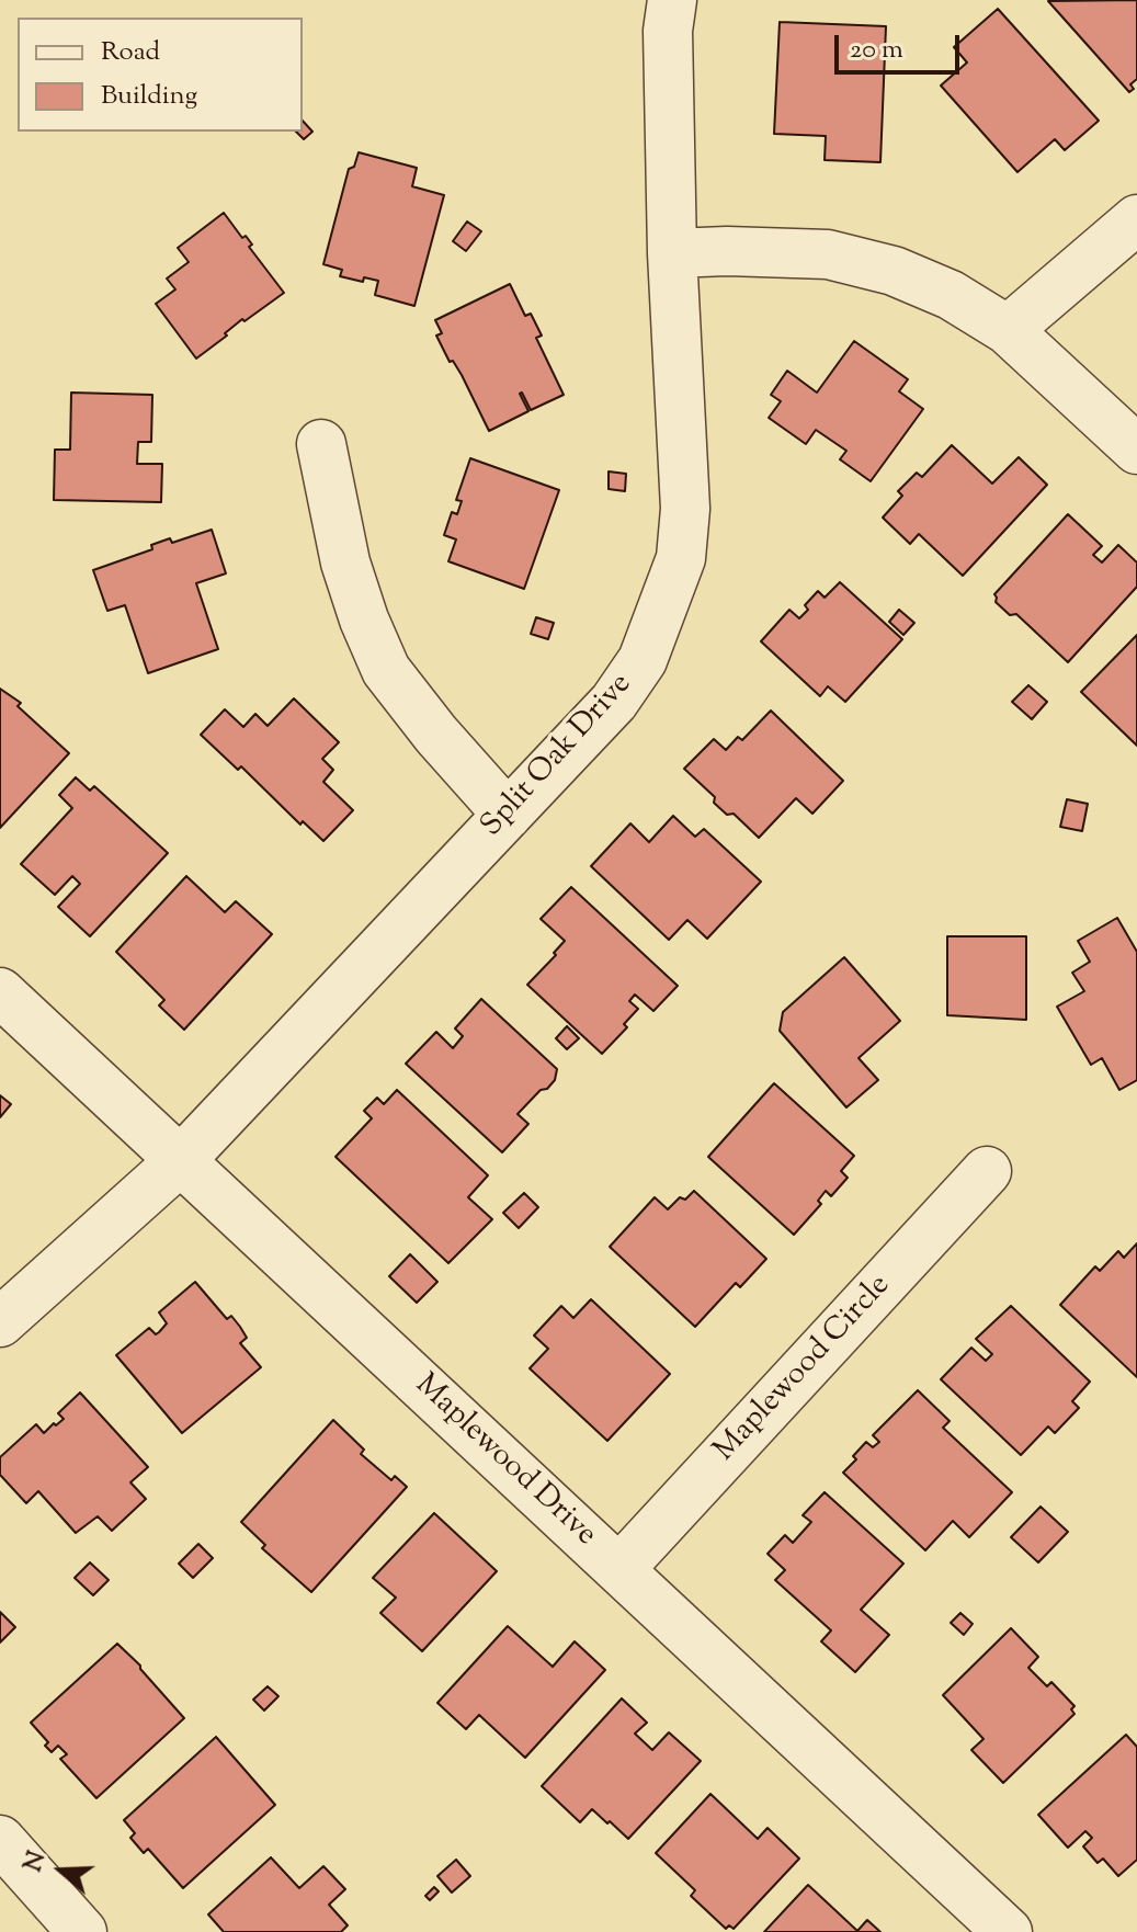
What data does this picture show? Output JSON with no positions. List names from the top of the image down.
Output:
{
  "streets": {
    "street": ["Split Oak Drive", "Maplewood Circle", "Maplewood Drive"]
  },
  "crossings": [
    ["Split Oak Drive", "Maplewood Drive"],
    ["Maplewood Circle", "Maplewood Drive"]
  ],
  "legend": ["Road", "Building"],
  "scale_bar": "20 m",
  "north": "left"
}
